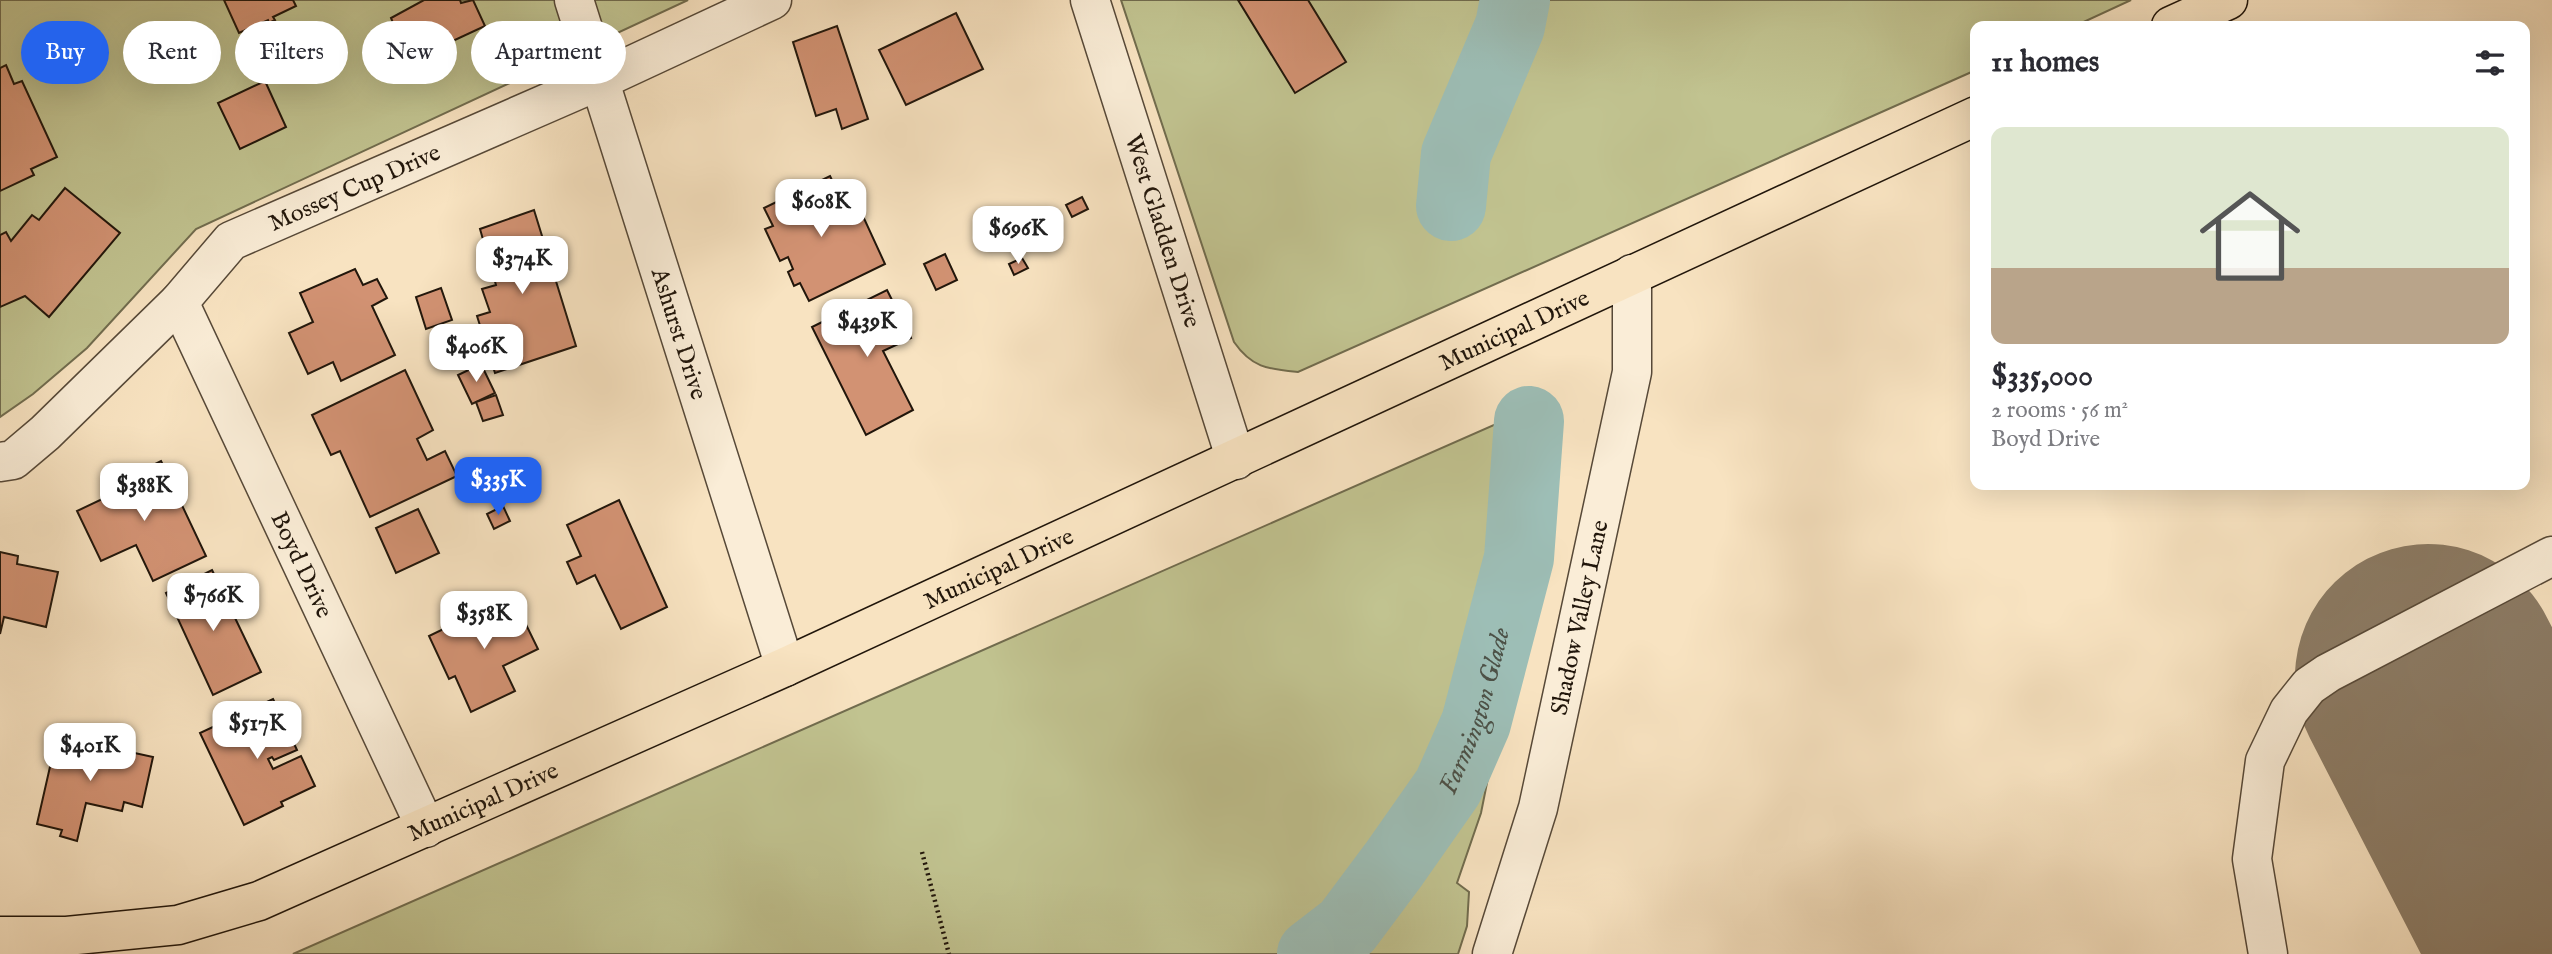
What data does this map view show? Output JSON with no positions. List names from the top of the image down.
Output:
{
  "streets": {
    "main road": ["Municipal Drive"],
    "street": [
      "Mossey Cup Drive",
      "West Gladden Drive",
      "Ashurst Drive",
      "Boyd Drive",
      "Shadow Valley Lane"
    ]
  },
  "crossings": [
    ["Mossey Cup Drive", "Boyd Drive"],
    ["West Gladden Drive", "Municipal Drive"],
    ["Municipal Drive", "Ashurst Drive"],
    ["Municipal Drive", "Boyd Drive"],
    ["Municipal Drive", "Shadow Valley Lane"]
  ],
  "water": ["Farmington Glade"],
  "page": {
    "chip": [
      "Buy",
      "Rent",
      "Filters",
      "New",
      "Apartment"
    ],
    "heading": "11 homes",
    "list": [
      {
        "name": "$335,000",
        "note": "2 rooms · 56 m² · Boyd Drive"
      }
    ],
    "price": [
      "$608K",
      "$696K",
      "$374K",
      "$439K",
      "$406K",
      "$335K",
      "$388K",
      "$766K",
      "$358K",
      "$517K",
      "$401K"
    ]
  }
}
